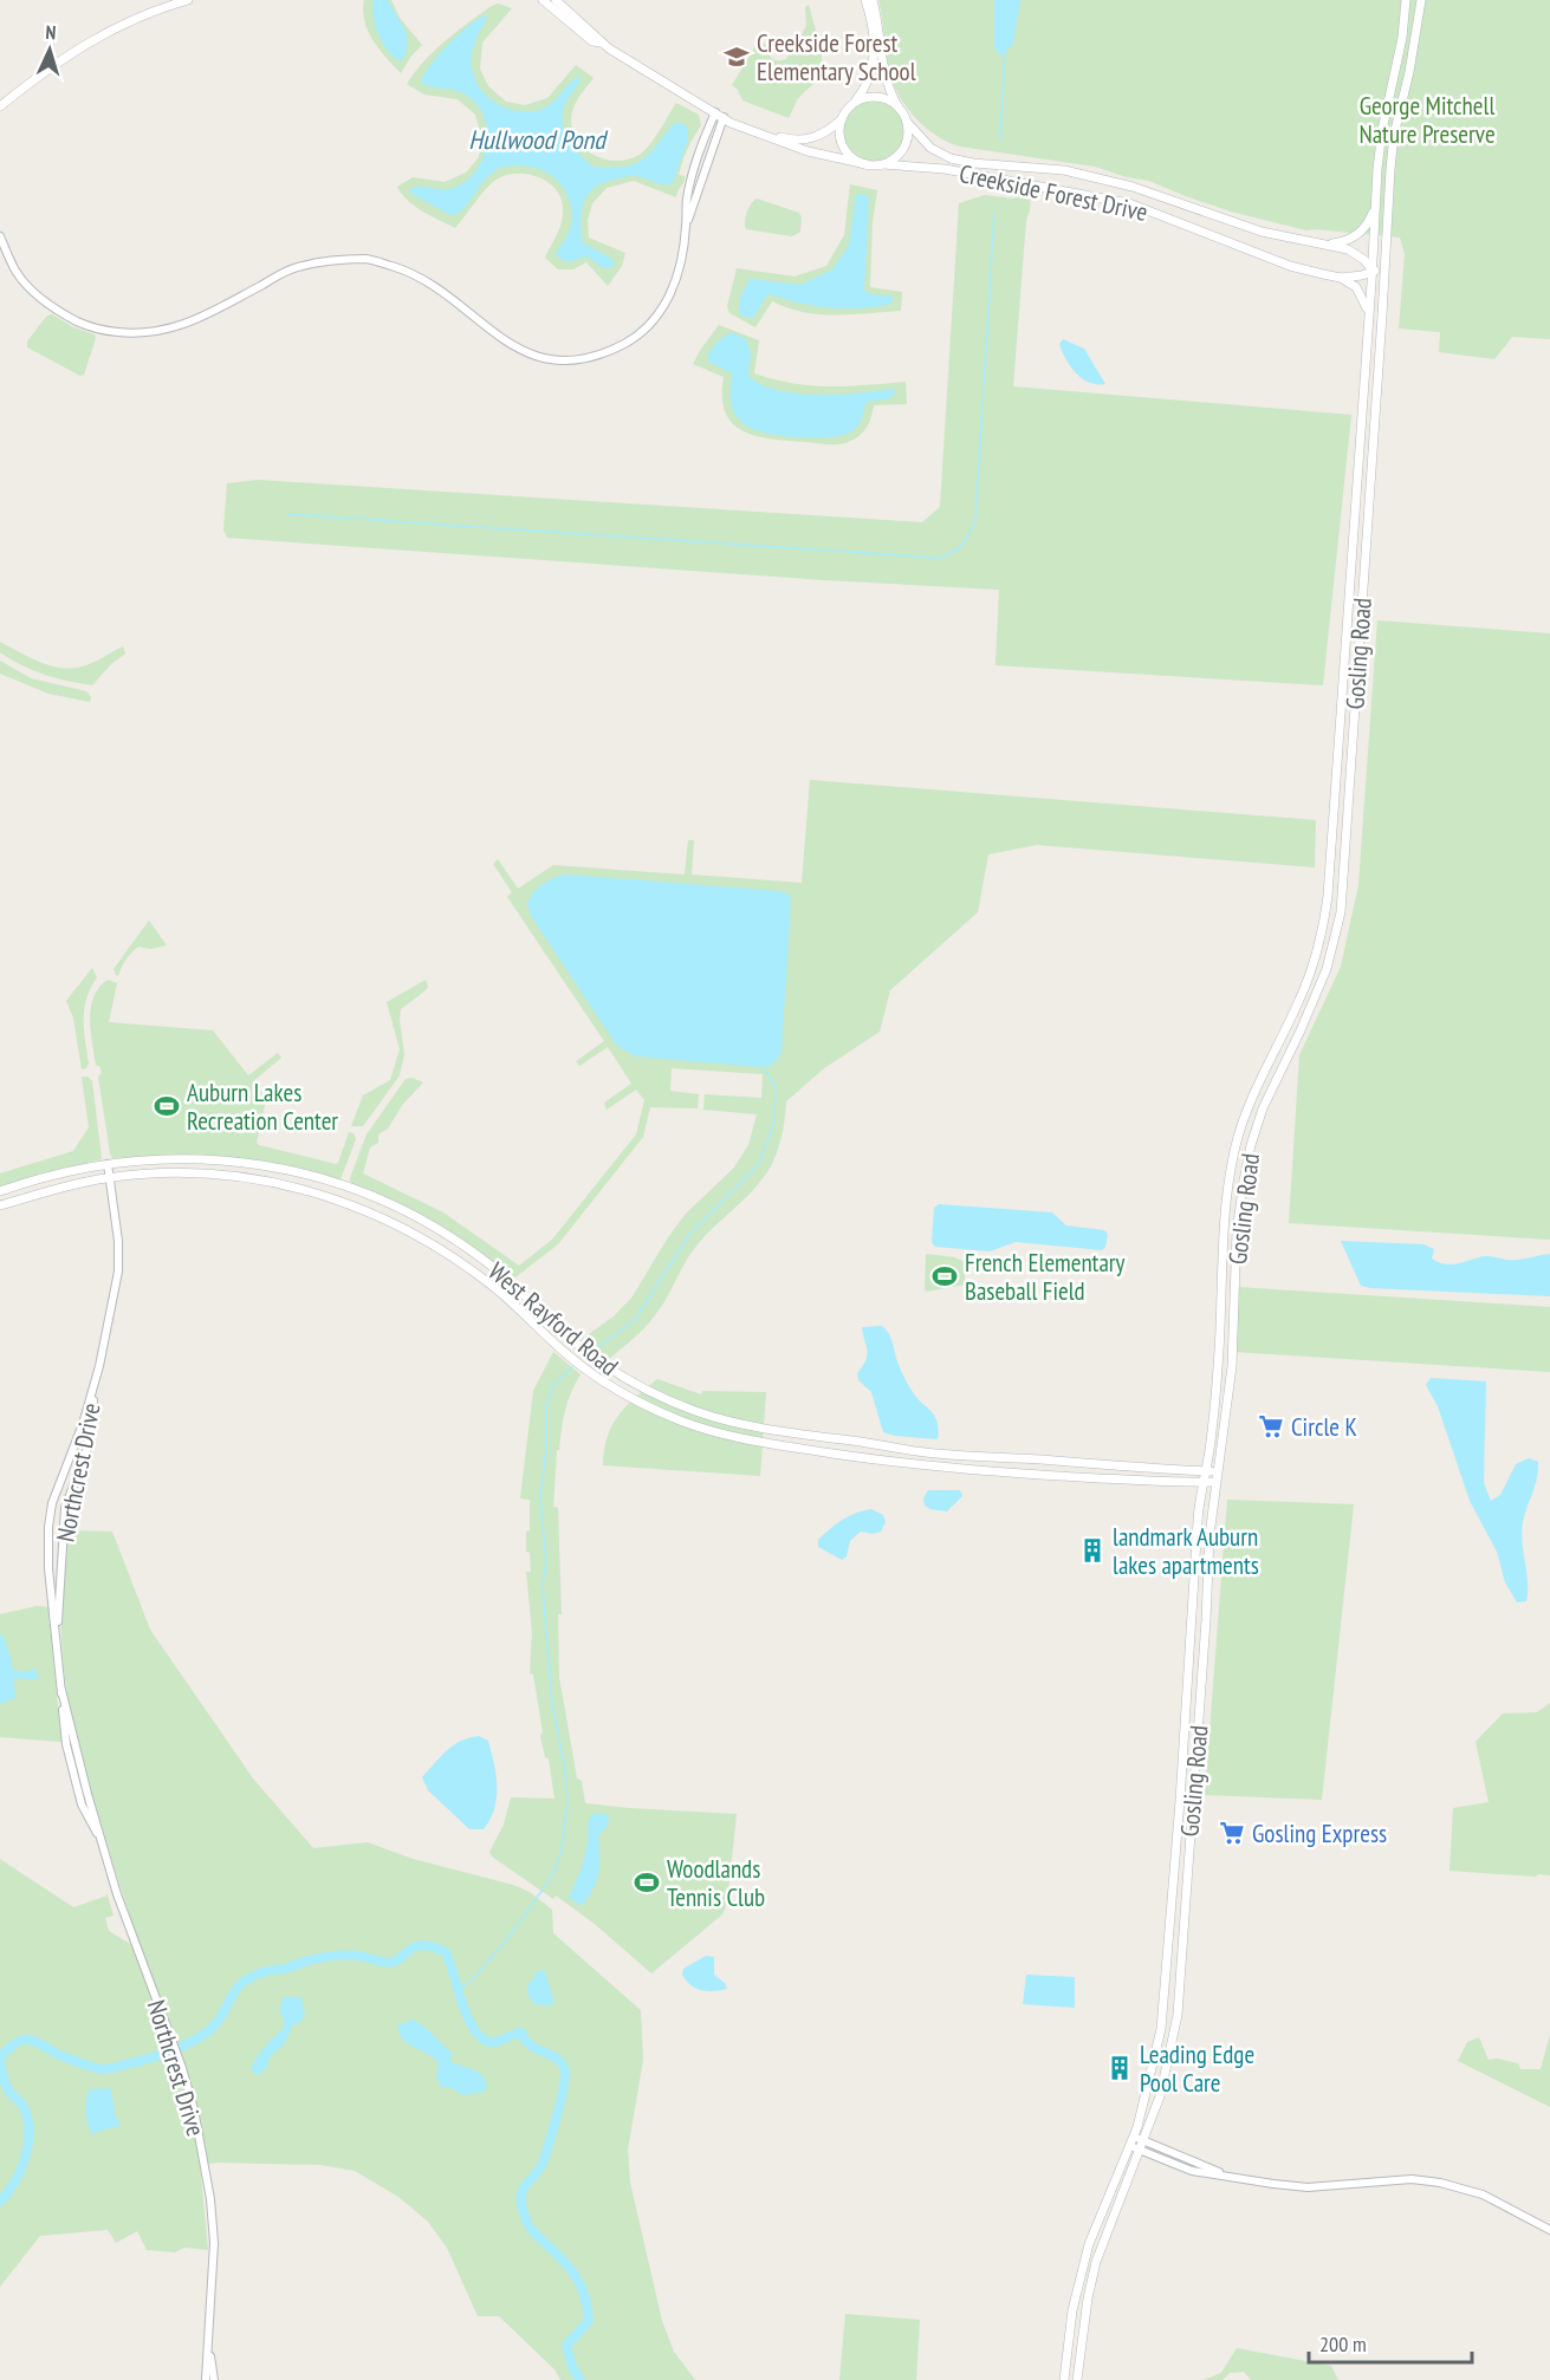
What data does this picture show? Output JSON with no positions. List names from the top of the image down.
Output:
{
  "streets": {
    "main road": ["Creekside Forest Drive", "Gosling Road", "West Rayford Road"],
    "street": ["Northcrest Drive"]
  },
  "crossings": [
    ["Creekside Forest Drive", "Gosling Road"],
    ["Gosling Road", "West Rayford Road"],
    ["West Rayford Road", "Northcrest Drive"]
  ],
  "water": ["Hullwood Pond"],
  "parks": ["George Mitchell Nature Preserve"],
  "places": {
    "school or university": ["Creekside Forest Elementary School"],
    "sports": ["Auburn Lakes Recreation Center", "French Elementary Baseball Field", "Woodlands Tennis Club"],
    "supermarket": ["Circle K", "Gosling Express"],
    "building": ["landmark Auburn lakes apartments", "Leading Edge Pool Care"]
  },
  "scale_bar": "200 m",
  "north": "top"
}
